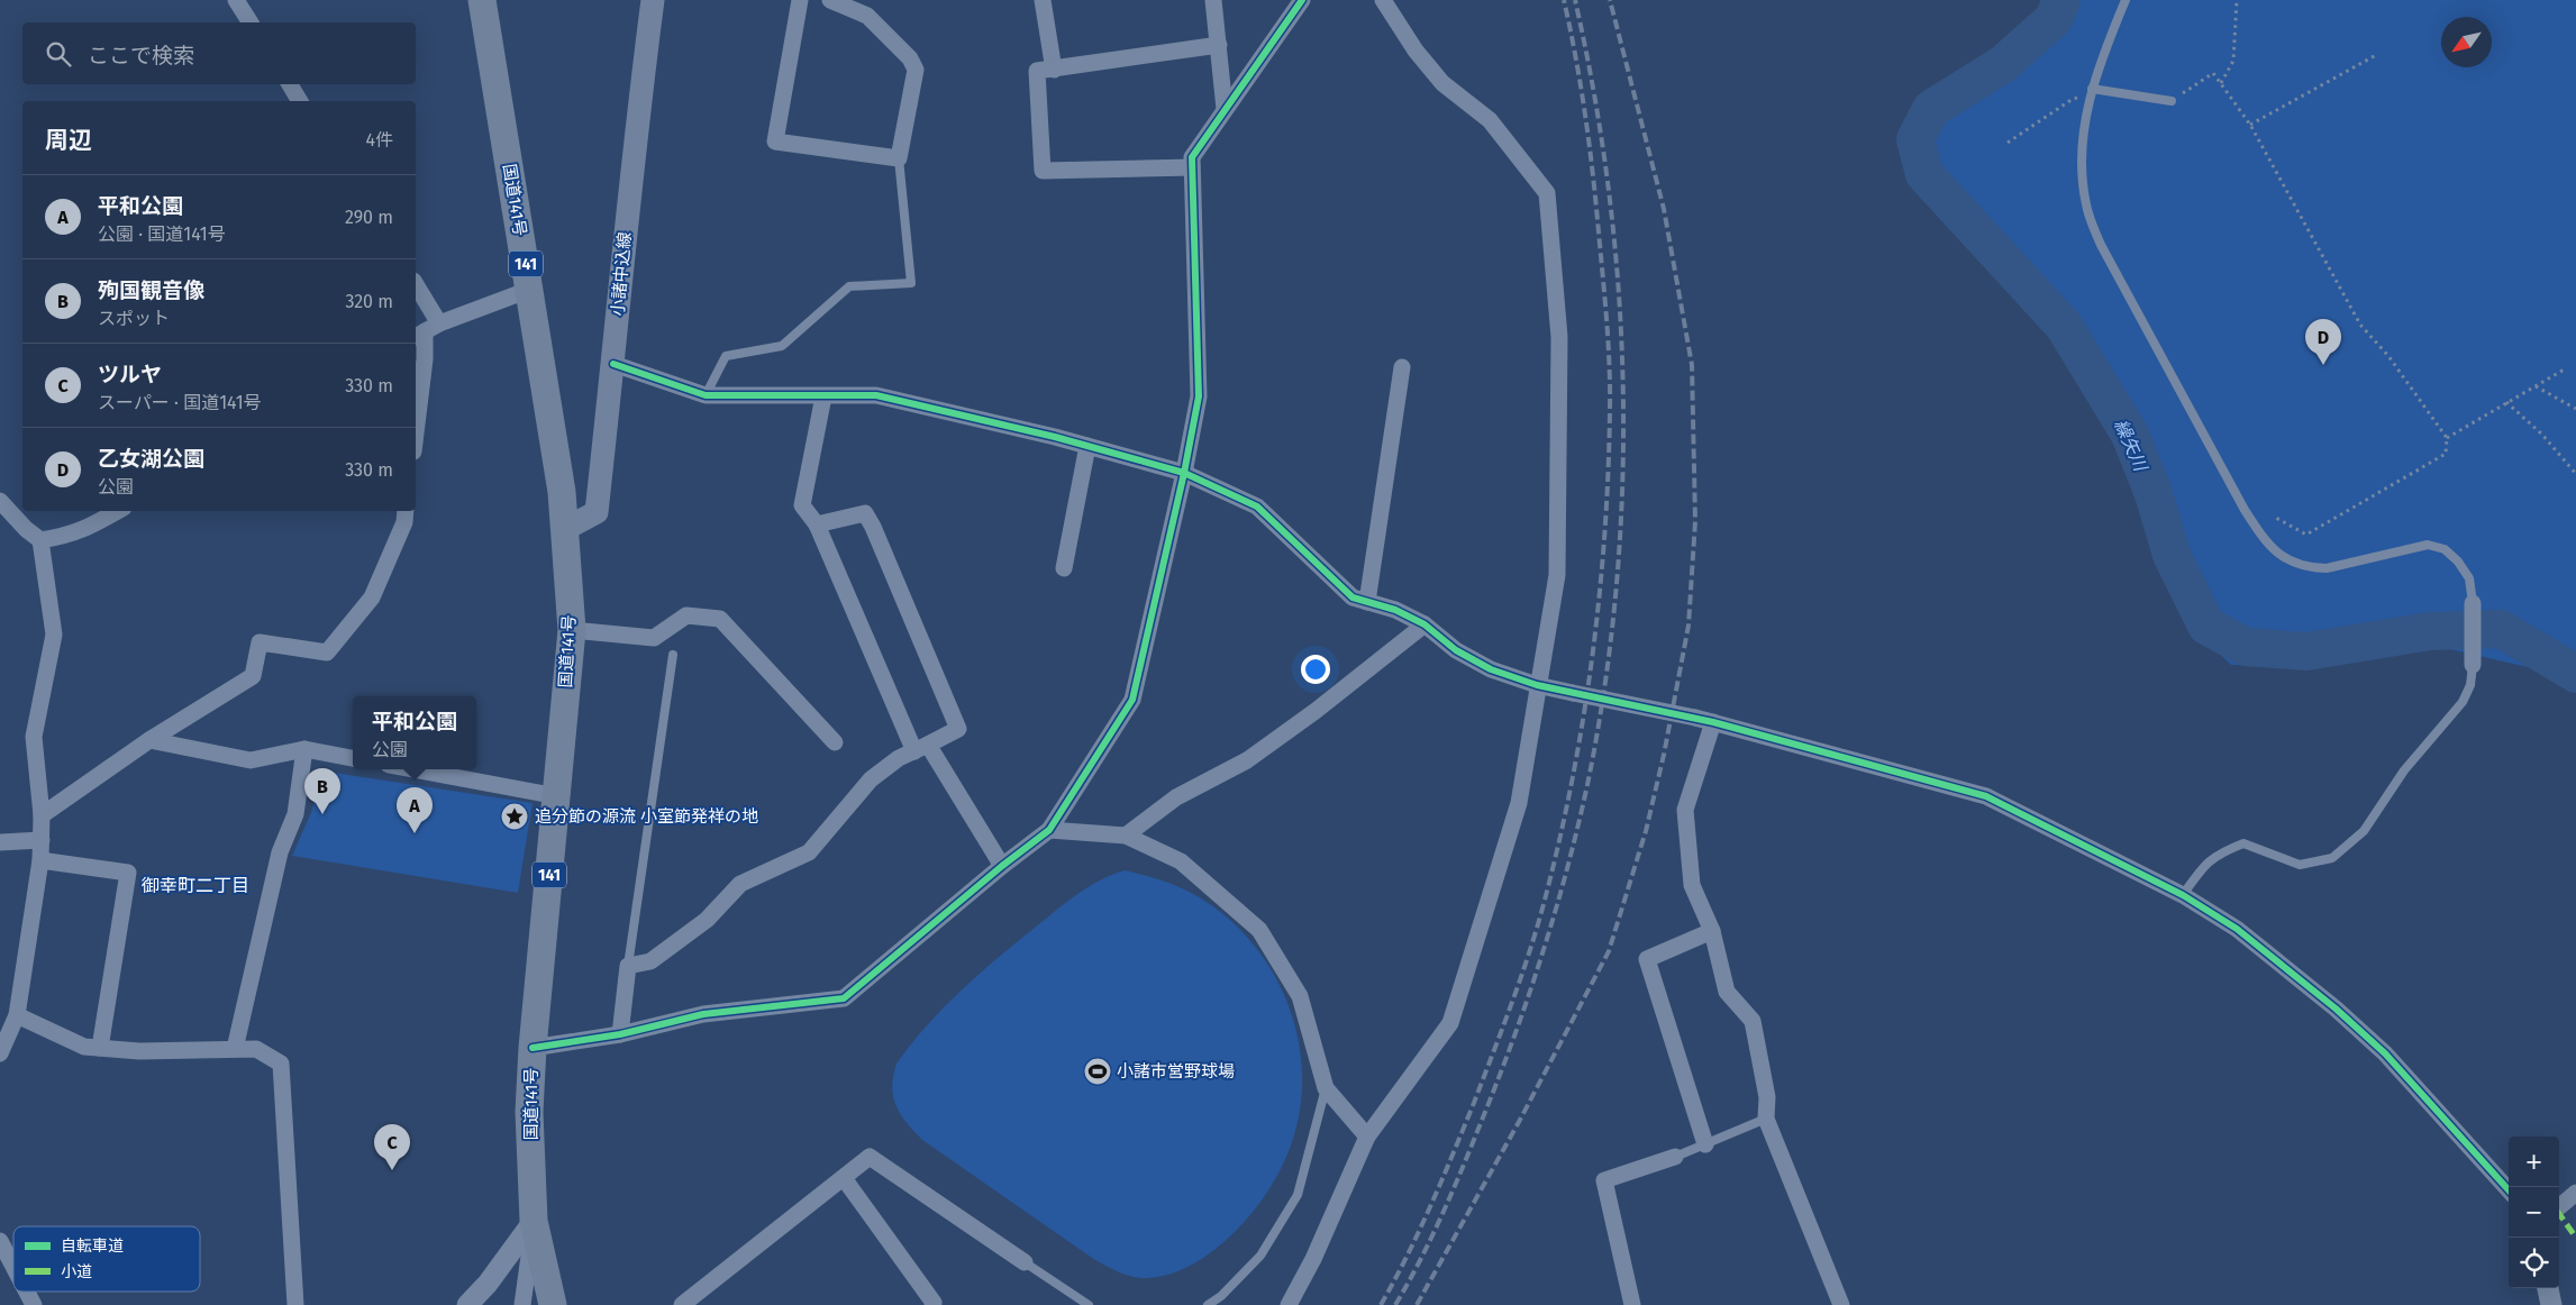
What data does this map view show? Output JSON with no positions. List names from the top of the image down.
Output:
{
  "streets": {
    "highway": ["国道141号", "141"],
    "main road": ["小諸中込線"]
  },
  "crossings": [
    ["国道141号", "小諸中込線"]
  ],
  "districts": ["御幸町二丁目"],
  "water": ["繰矢川"],
  "places": {
    "place": ["追分節の源流 小室節発祥の地"],
    "sports": ["小諸市営野球場"]
  },
  "legend": ["自転車道", "小道"],
  "north": "bottom left",
  "page": {
    "search": "ここで検索",
    "heading": ["周辺", "4件"],
    "list": [
      {
        "mark": "A",
        "name": "平和公園",
        "note": "公園 · 国道141号",
        "value": "290 m"
      },
      {
        "mark": "B",
        "name": "殉国観音像",
        "note": "スポット",
        "value": "320 m"
      },
      {
        "mark": "C",
        "name": "ツルヤ",
        "note": "スーパー · 国道141号",
        "value": "330 m"
      },
      {
        "mark": "D",
        "name": "乙女湖公園",
        "note": "公園",
        "value": "330 m"
      }
    ],
    "pins": [
      "D",
      "B",
      "A",
      "C"
    ],
    "popup": ["平和公園", "公園"],
    "map_buttons": ["+", "−"]
  }
}
